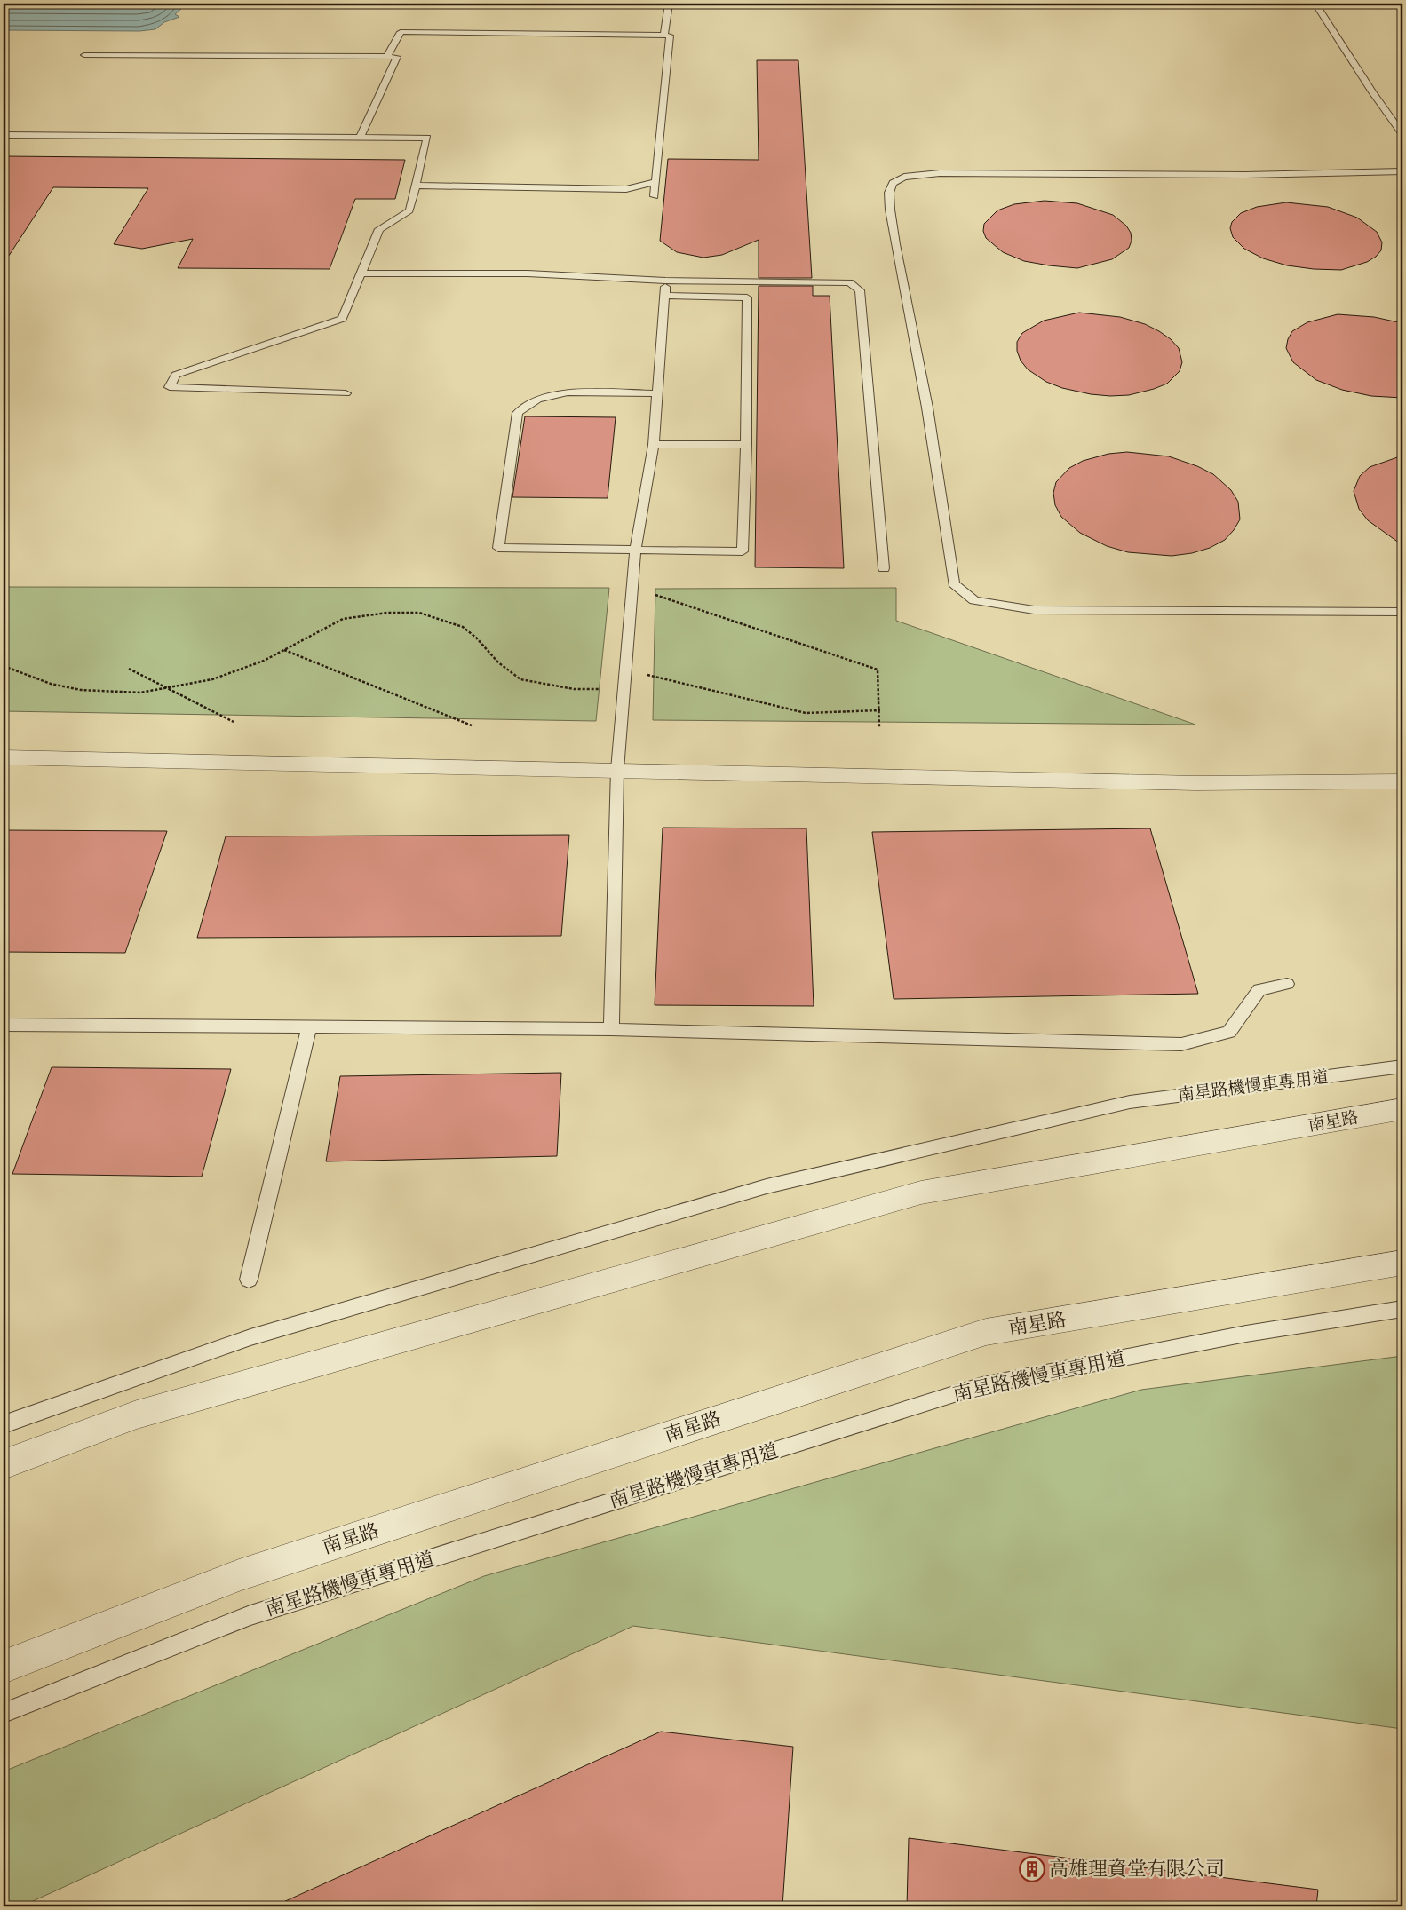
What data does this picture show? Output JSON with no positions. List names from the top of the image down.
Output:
{
  "streets": {
    "street": ["南星路"],
    "lane": ["南星路機慢車專用道"]
  },
  "places": {
    "building": ["高雄理資堂有限公司"]
  }
}
